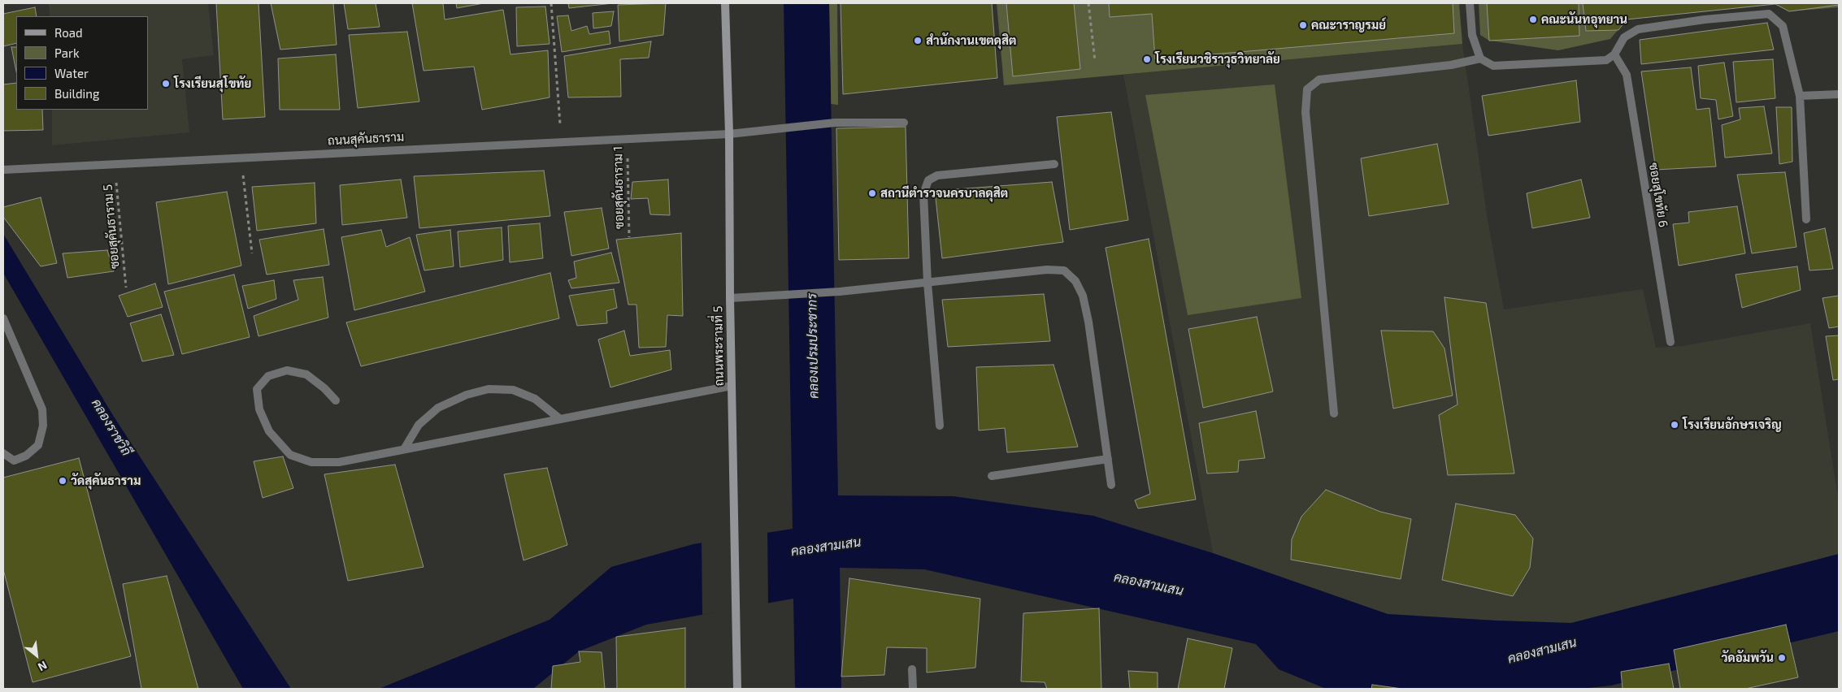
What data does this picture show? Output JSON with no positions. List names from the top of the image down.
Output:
{
  "streets": {
    "main road": ["ถนนพระรามที่ 5"],
    "street": ["ถนนสุคันธาราม", "ซอยสุโขทัย 6"],
    "path": ["ซอยสุคันธาราม 1", "ซอยสุคันธาราม 5"]
  },
  "crossings": [
    ["ถนนสุคันธาราม", "ซอยสุคันธาราม 1"],
    ["ถนนสุคันธาราม", "ซอยสุคันธาราม 5"],
    ["ถนนสุคันธาราม", "ถนนพระรามที่ 5"]
  ],
  "water": ["คลองเปรมประชากร", "คลองราชวิถี", "คลองสามเสน"],
  "places": [
    "คณะนันทอุทยาน",
    "คณะาราญรมย์",
    "สำนักงานเขตดุสิต",
    "โรงเรียนวชิราวุธวิทยาลัย",
    "โรงเรียนสุโขทัย",
    "สถานีตำรวจนครบาลดุสิต",
    "โรงเรียนอักษรเจริญ",
    "วัดสุคันธาราม",
    "วัดอัมพวัน"
  ],
  "legend": [
    "Road",
    "Park",
    "Water",
    "Building"
  ],
  "north": "bottom right"
}
